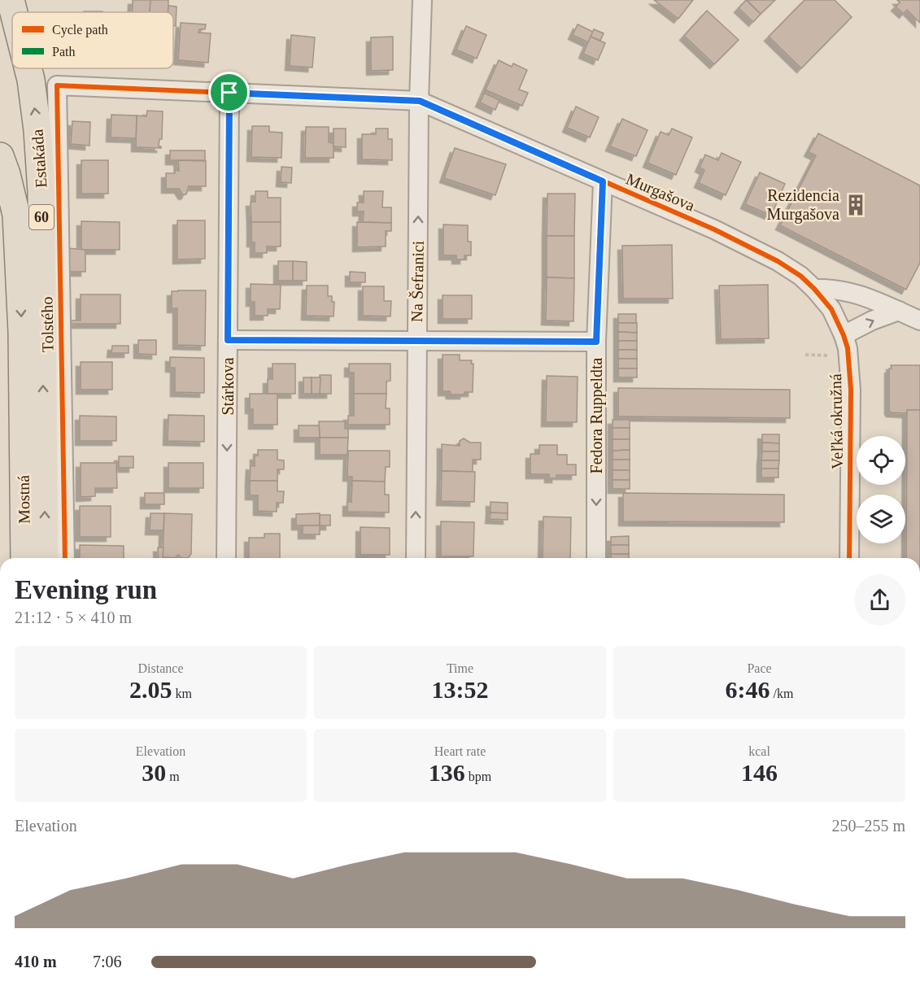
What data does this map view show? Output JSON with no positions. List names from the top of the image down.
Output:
{
  "streets": {
    "main road": ["Estakáda", "60", "Mostná"],
    "street": [
      "Murgašova",
      "Na Šefranici",
      "Tolstého",
      "Stárkova",
      "Fedora Ruppeldta",
      "Veľká okružná"
    ]
  },
  "crossings": [
    ["Estakáda", "Mostná"],
    ["Murgašova", "Na Šefranici"],
    ["Murgašova", "Tolstého"],
    ["Murgašova", "Stárkova"],
    ["Murgašova", "Fedora Ruppeldta"],
    ["Murgašova", "Veľká okružná"]
  ],
  "one_way": ["Na Šefranici", "Stárkova", "Fedora Ruppeldta"],
  "places": {
    "building": ["Rezidencia Murgašova"]
  },
  "legend": ["Cycle path", "Path"],
  "page": {
    "heading": ["Evening run", "21:12 · 5 × 410 m"],
    "stats": [
      ["Distance", "2.05 km"],
      ["Time", "13:52"],
      ["Pace", "6:46 /km"],
      ["Elevation", "30 m"],
      ["Heart rate", "136 bpm"],
      ["kcal", "146"]
    ],
    "chart": ["Elevation", "250–255 m"],
    "list": [
      {
        "name": "410 m",
        "note": "7:06"
      }
    ]
  }
}
